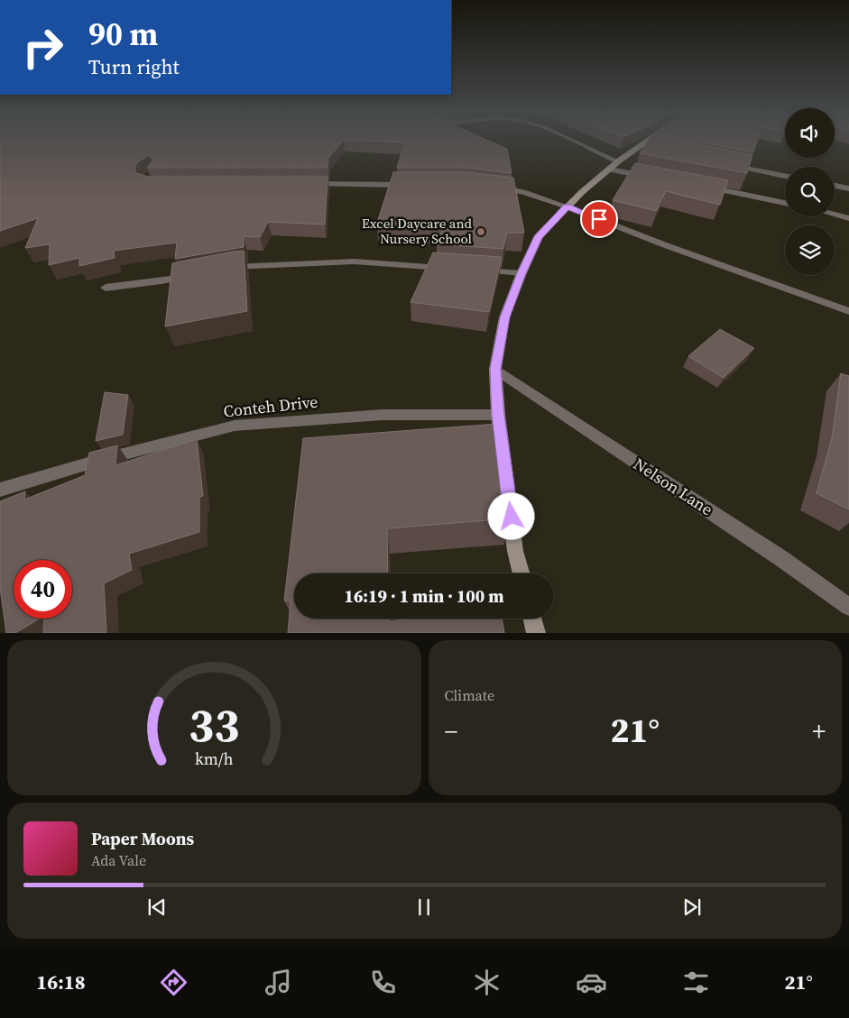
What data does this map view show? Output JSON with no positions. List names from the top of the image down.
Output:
{
  "streets": {
    "street": ["Conteh Drive", "Nelson Lane"]
  },
  "places": ["Excel Daycare and Nursery School"],
  "page": {
    "turn": ["90 m", "Turn right"],
    "limit": "40",
    "trip": "16:19 · 1 min · 100 m",
    "tile": "Climate",
    "heat": ["−", "21°", "+"],
    "song": ["Paper Moons", "Ada Vale"],
    "tabs": ["16:18", "21°"],
    "gauge": ["33", "km/h"]
  }
}
